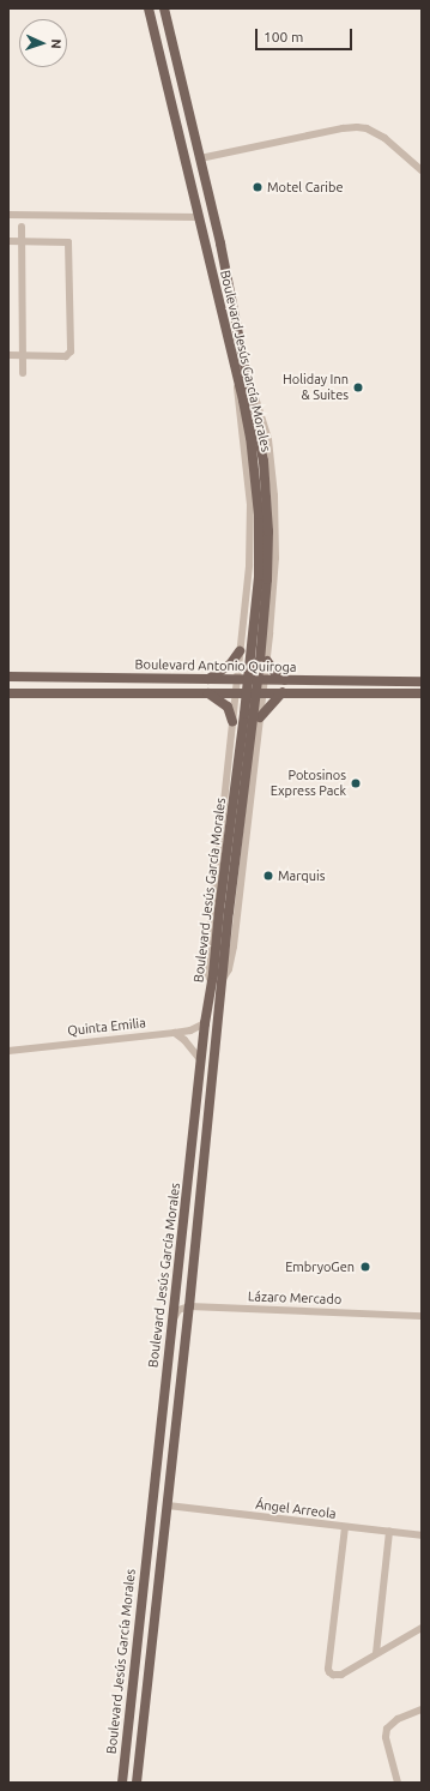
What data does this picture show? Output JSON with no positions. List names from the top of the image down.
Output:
{
  "streets": {
    "main road": ["Boulevard Jesús García Morales", "Boulevard Antonio Quiroga"],
    "street": ["Quinta Emilia", "Lázaro Mercado", "Ángel Arreola"]
  },
  "crossings": [
    ["Boulevard Jesús García Morales", "Quinta Emilia"],
    ["Boulevard Jesús García Morales", "Lázaro Mercado"],
    ["Boulevard Jesús García Morales", "Ángel Arreola"]
  ],
  "places": [
    "Motel Caribe",
    "Holiday Inn & Suites",
    "Potosinos Express Pack",
    "Marquis",
    "EmbryoGen"
  ],
  "scale_bar": "100 m",
  "north": "right"
}
